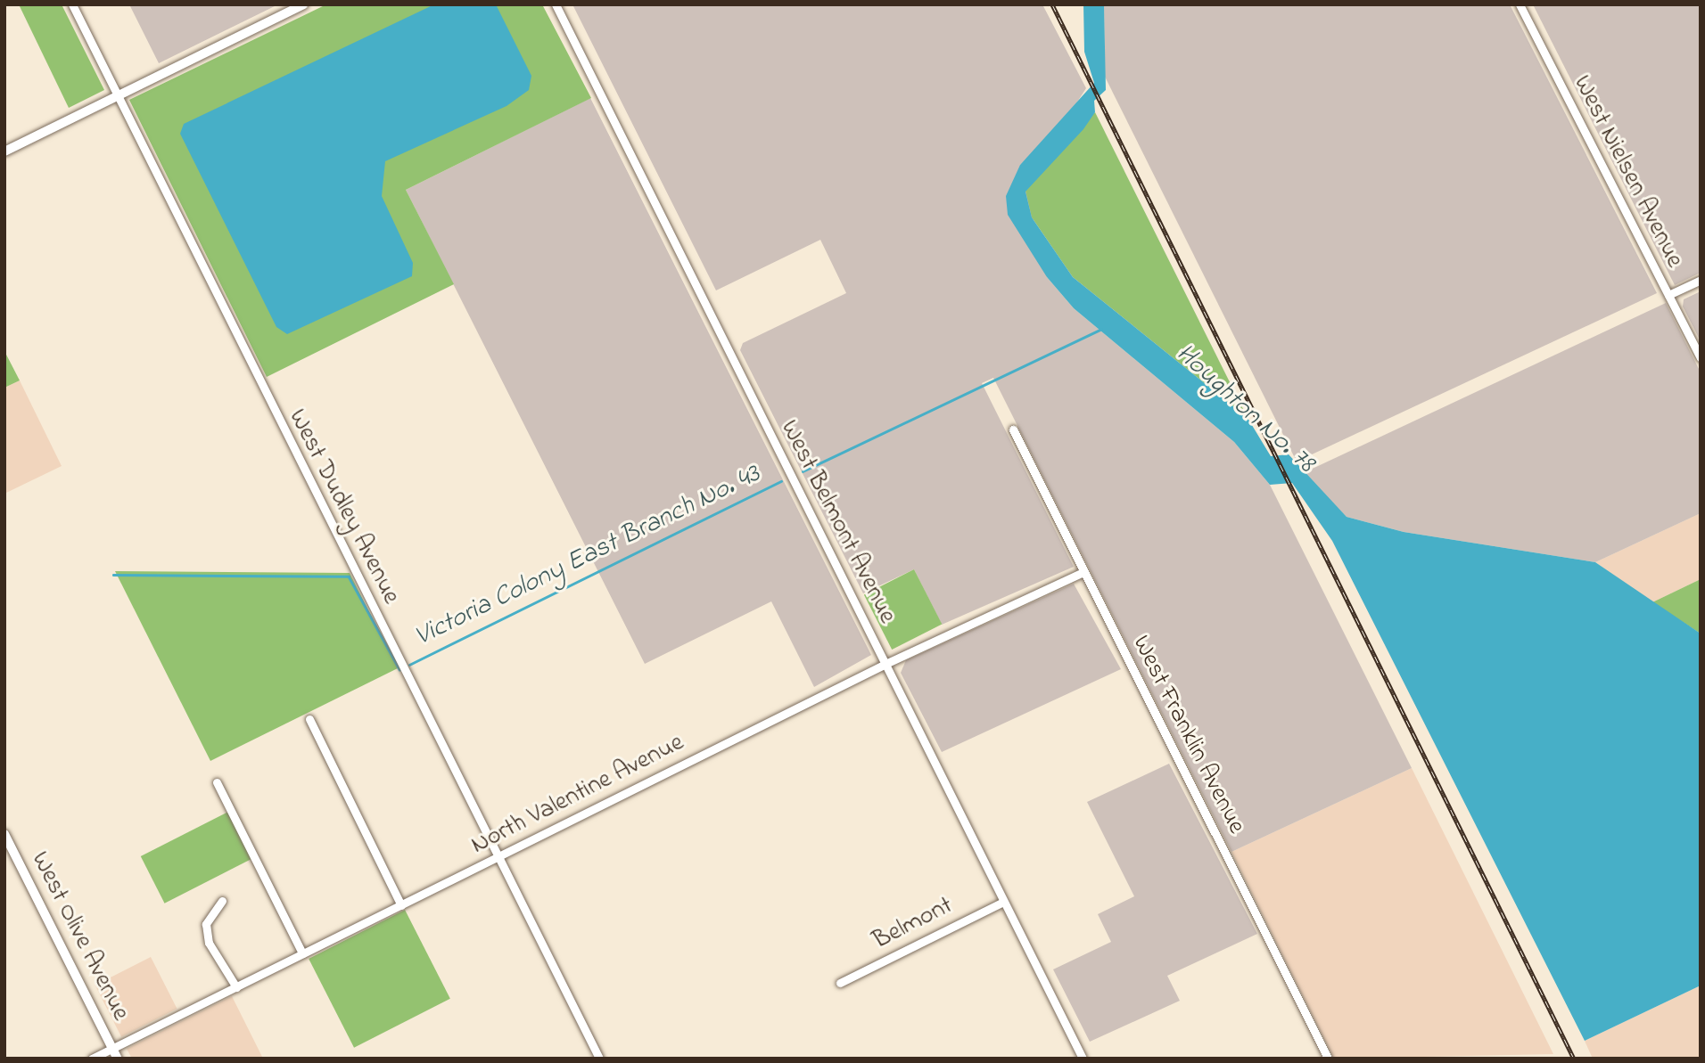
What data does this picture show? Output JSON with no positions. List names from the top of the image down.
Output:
{
  "streets": {
    "main road": ["West Olive Avenue"],
    "street": [
      "West Nielsen Avenue",
      "West Dudley Avenue",
      "West Belmont Avenue",
      "West Franklin Avenue",
      "North Valentine Avenue",
      "Belmont"
    ]
  },
  "crossings": [
    ["West Dudley Avenue", "North Valentine Avenue"],
    ["West Belmont Avenue", "North Valentine Avenue"],
    ["West Belmont Avenue", "Belmont"],
    ["West Franklin Avenue", "North Valentine Avenue"],
    ["North Valentine Avenue", "West Olive Avenue"]
  ],
  "water": ["Houghton No. 78", "Victoria Colony East Branch No. 43"]
}
